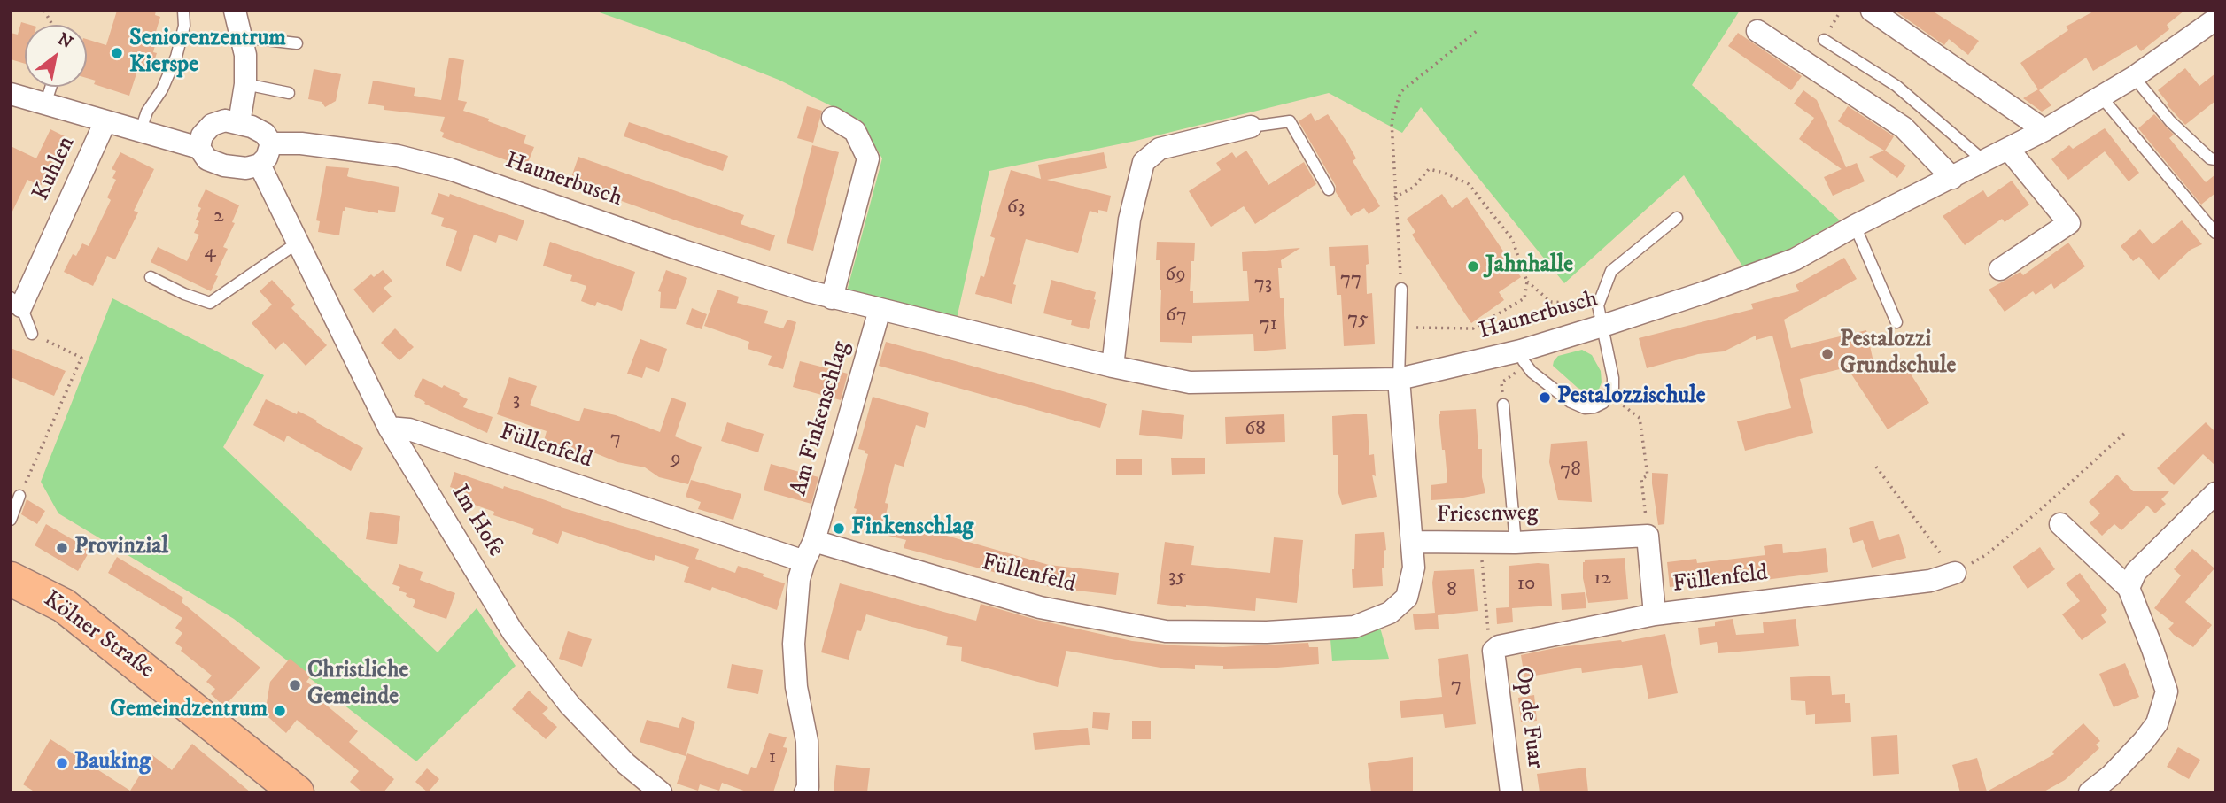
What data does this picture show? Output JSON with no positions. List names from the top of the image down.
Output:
{
  "streets": {
    "main road": ["Kölner Straße"],
    "street": [
      "Kuhlen",
      "Haunerbusch",
      "Am Finkenschlag",
      "Füllenfeld",
      "Friesenweg",
      "Im Hofe",
      "Op de Fuar"
    ]
  },
  "crossings": [
    ["Haunerbusch", "Am Finkenschlag"],
    ["Haunerbusch", "Friesenweg"],
    ["Haunerbusch", "Im Hofe"],
    ["Am Finkenschlag", "Füllenfeld"],
    ["Füllenfeld", "Friesenweg"],
    ["Füllenfeld", "Im Hofe"],
    ["Füllenfeld", "Op de Fuar"]
  ],
  "places": [
    "Seniorenzentrum Kierspe",
    "Jahnhalle",
    "Pestalozzi Grundschule",
    "Pestalozzischule",
    "Finkenschlag",
    "Provinzial",
    "Christliche Gemeinde",
    "Gemeindzentrum",
    "Bauking"
  ],
  "house_numbers": [
    "63",
    "2",
    "4",
    "69",
    "77",
    "73",
    "67",
    "75",
    "71",
    "3",
    "68",
    "7",
    "9",
    "78",
    "35",
    "12",
    "10",
    "8",
    "7",
    "1"
  ],
  "north": "top right"
}
